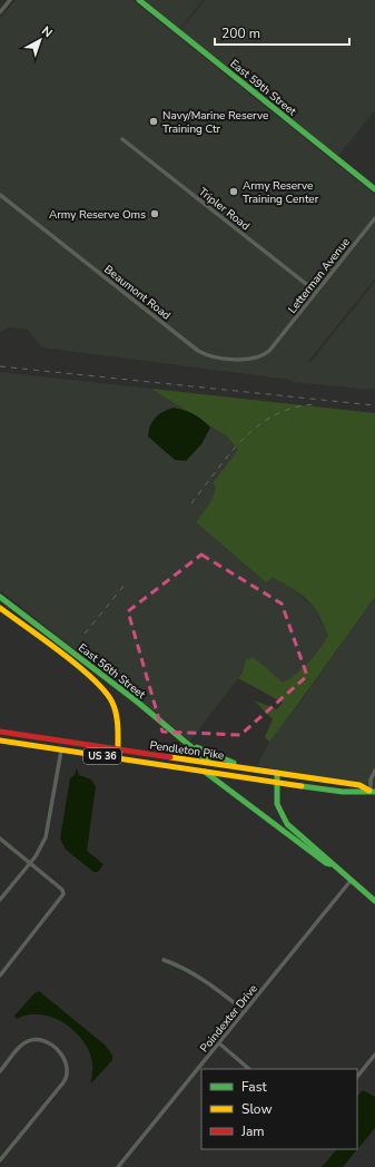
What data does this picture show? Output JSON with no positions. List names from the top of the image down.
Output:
{
  "streets": {
    "main road": [
      "East 59th Street",
      "East 56th Street",
      "Pendleton Pike",
      "US 36"
    ],
    "street": [
      "Tripler Road",
      "Letterman Avenue",
      "Beaumont Road",
      "Poindexter Drive"
    ]
  },
  "crossings": [
    ["Tripler Road", "Letterman Avenue"],
    ["Letterman Avenue", "Beaumont Road"],
    ["East 56th Street", "Pendleton Pike"]
  ],
  "places": ["Navy/Marine Reserve Training Ctr", "Army Reserve Training Center", "Army Reserve Oms"],
  "legend": ["Fast", "Slow", "Jam"],
  "scale_bar": "200 m",
  "north": "top right"
}
